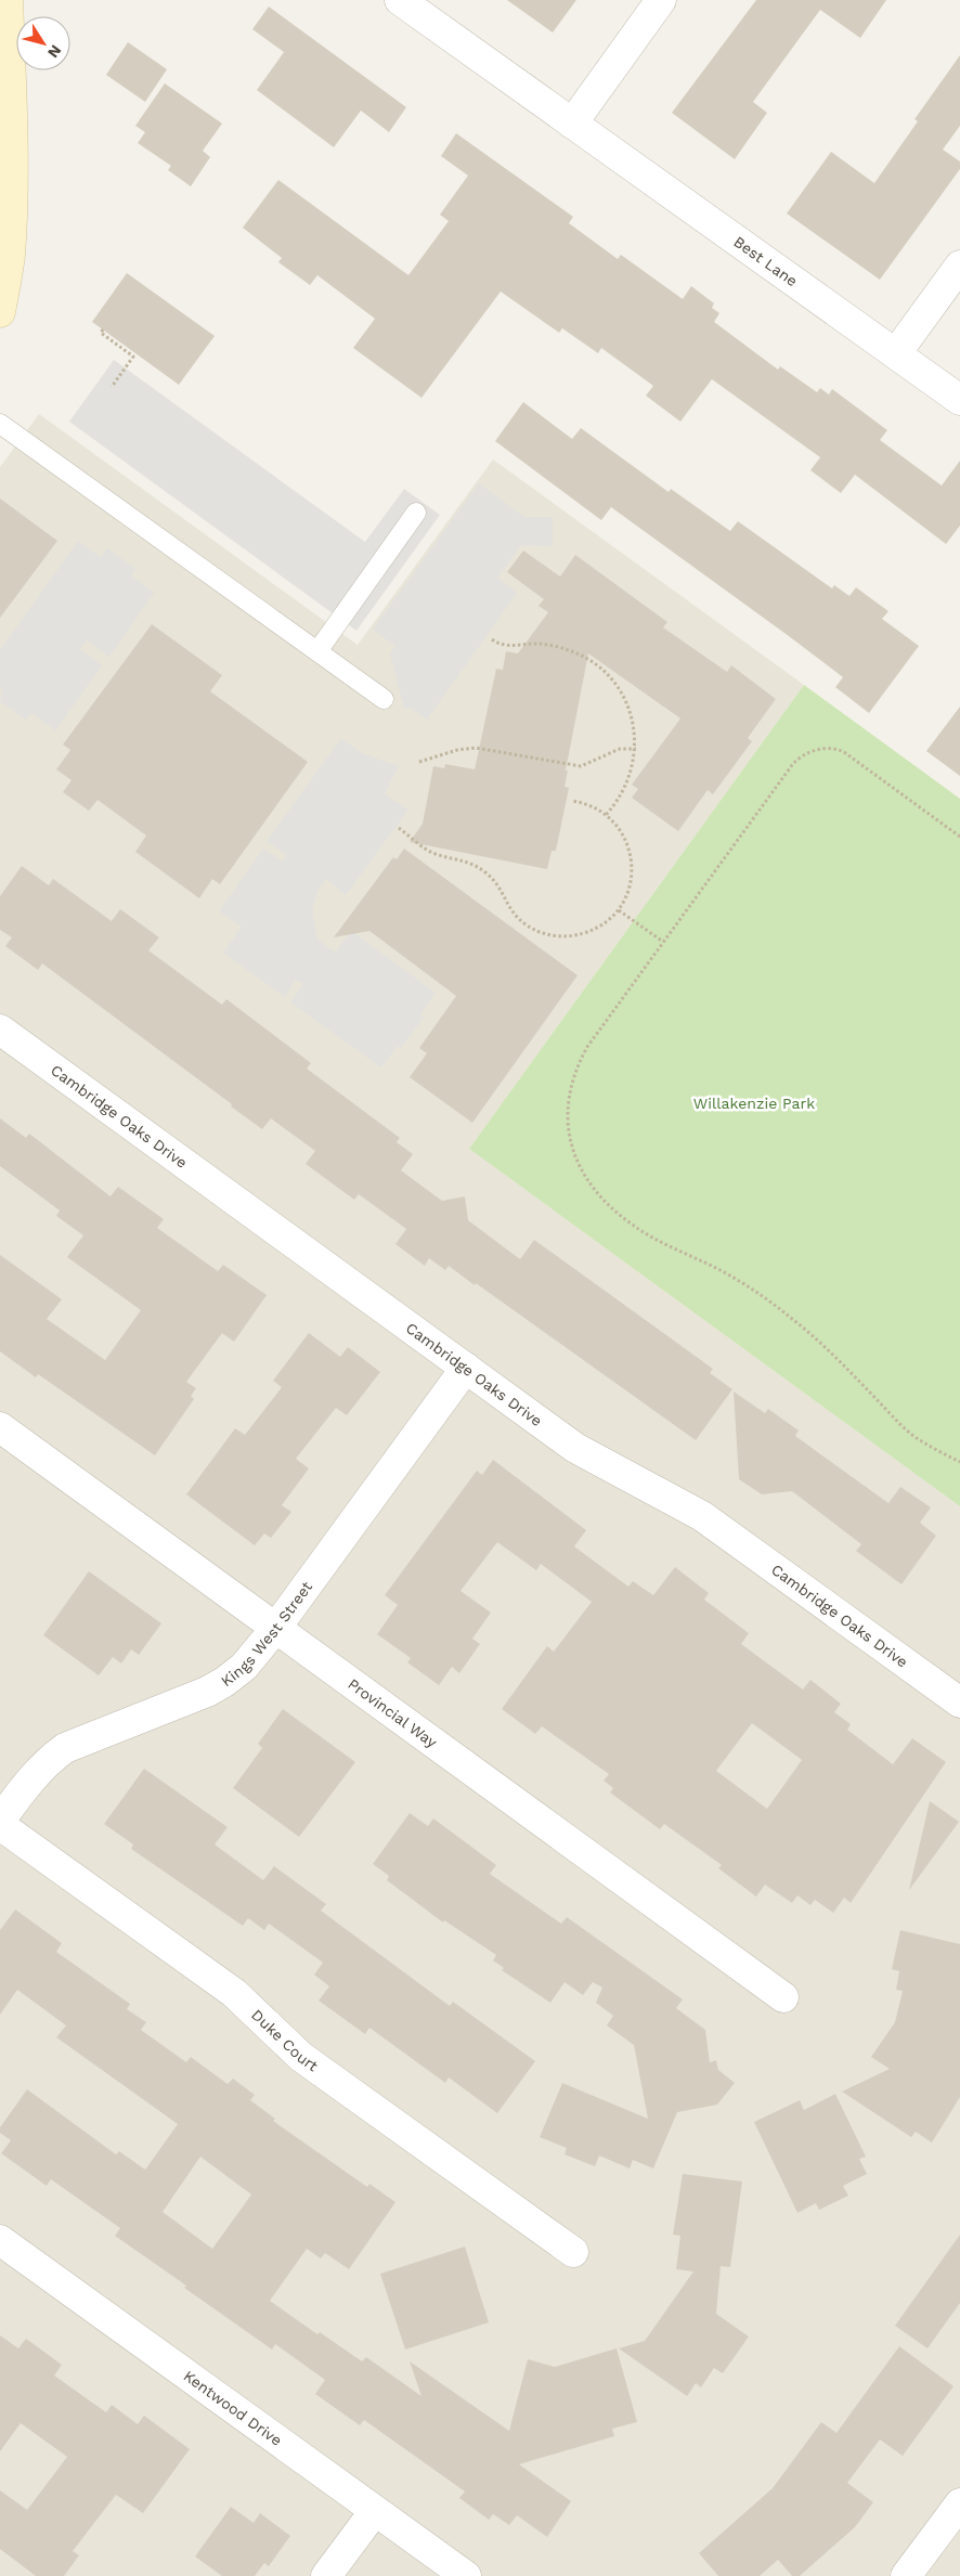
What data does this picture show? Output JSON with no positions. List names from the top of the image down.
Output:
{
  "streets": {
    "street": [
      "Best Lane",
      "Cambridge Oaks Drive",
      "Kings West Street",
      "Provincial Way",
      "Duke Court",
      "Kentwood Drive"
    ]
  },
  "crossings": [
    ["Cambridge Oaks Drive", "Kings West Street"],
    ["Kings West Street", "Provincial Way"]
  ],
  "parks": ["Willakenzie Park"],
  "north": "bottom right"
}
